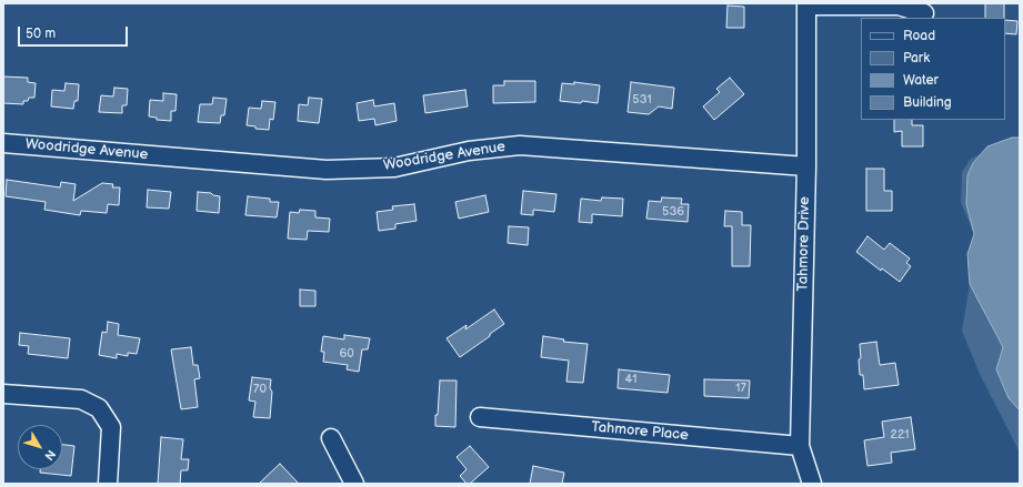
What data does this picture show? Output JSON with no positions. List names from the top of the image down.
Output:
{
  "streets": {
    "street": ["Woodridge Avenue", "Tahmore Drive", "Tahmore Place"]
  },
  "crossings": [
    ["Woodridge Avenue", "Tahmore Drive"],
    ["Tahmore Drive", "Tahmore Place"]
  ],
  "house_numbers": [
    "531",
    "536",
    "60",
    "41",
    "17",
    "70",
    "221"
  ],
  "legend": [
    "Road",
    "Park",
    "Water",
    "Building"
  ],
  "scale_bar": "50 m",
  "north": "bottom right"
}
